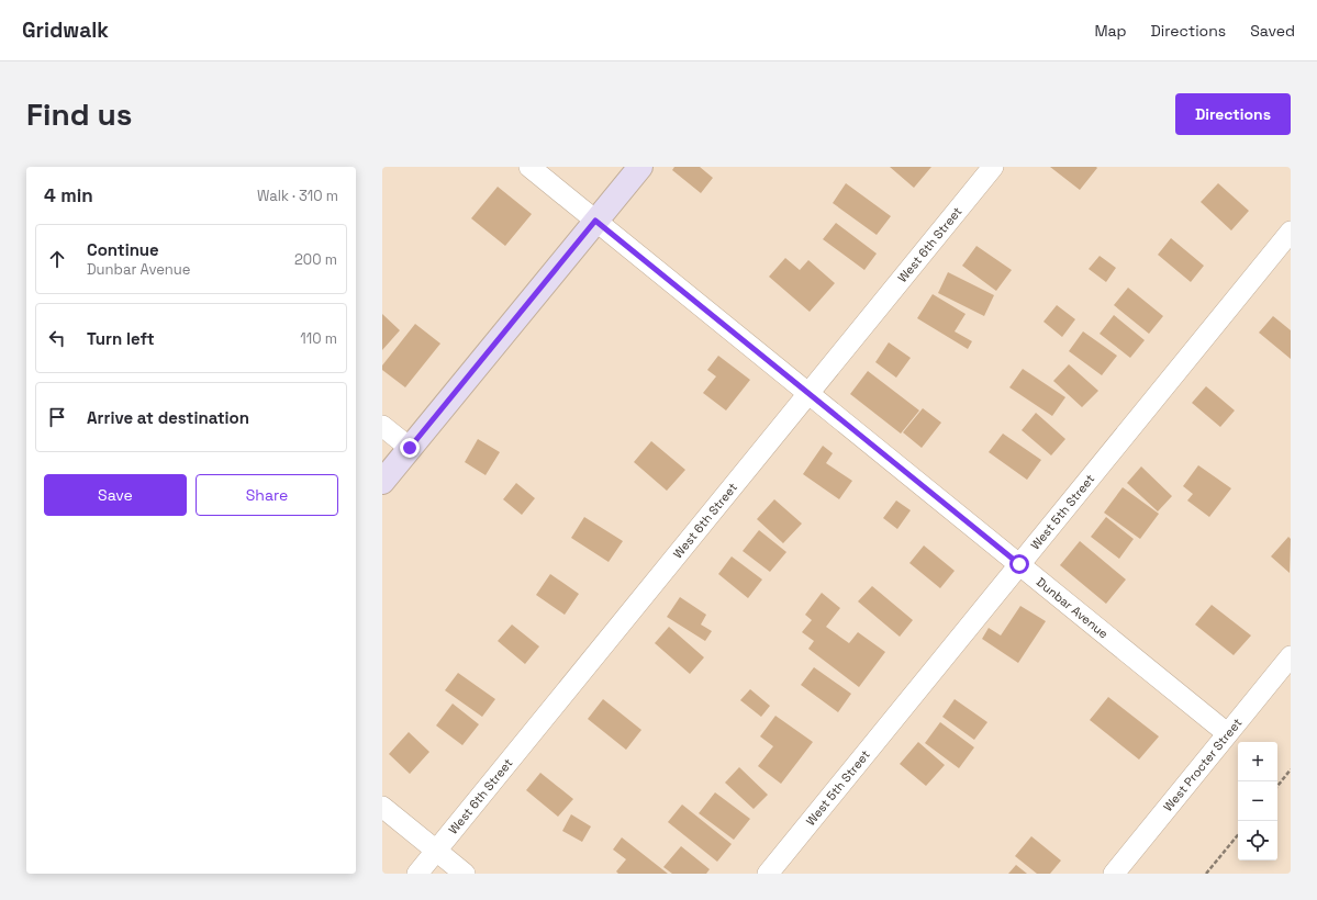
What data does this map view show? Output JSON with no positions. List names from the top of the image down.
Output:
{
  "streets": {
    "street": [
      "West 6th Street",
      "West 5th Street",
      "Dunbar Avenue",
      "West Procter Street"
    ]
  },
  "crossings": [
    ["West 6th Street", "Dunbar Avenue"],
    ["West 5th Street", "Dunbar Avenue"],
    ["Dunbar Avenue", "West Procter Street"]
  ],
  "page": {
    "header": "Gridwalk",
    "nav": ["Map", "Directions", "Saved"],
    "buttons": [
      "Directions",
      ["Save", "Share"]
    ],
    "title": "Find us",
    "heading": ["4 min", "Walk · 310 m"],
    "list": [
      ["Continue", "Dunbar Avenue", "200 m"],
      ["Turn left", "110 m"],
      "Arrive at destination"
    ],
    "map_buttons": ["+", "−"]
  }
}
